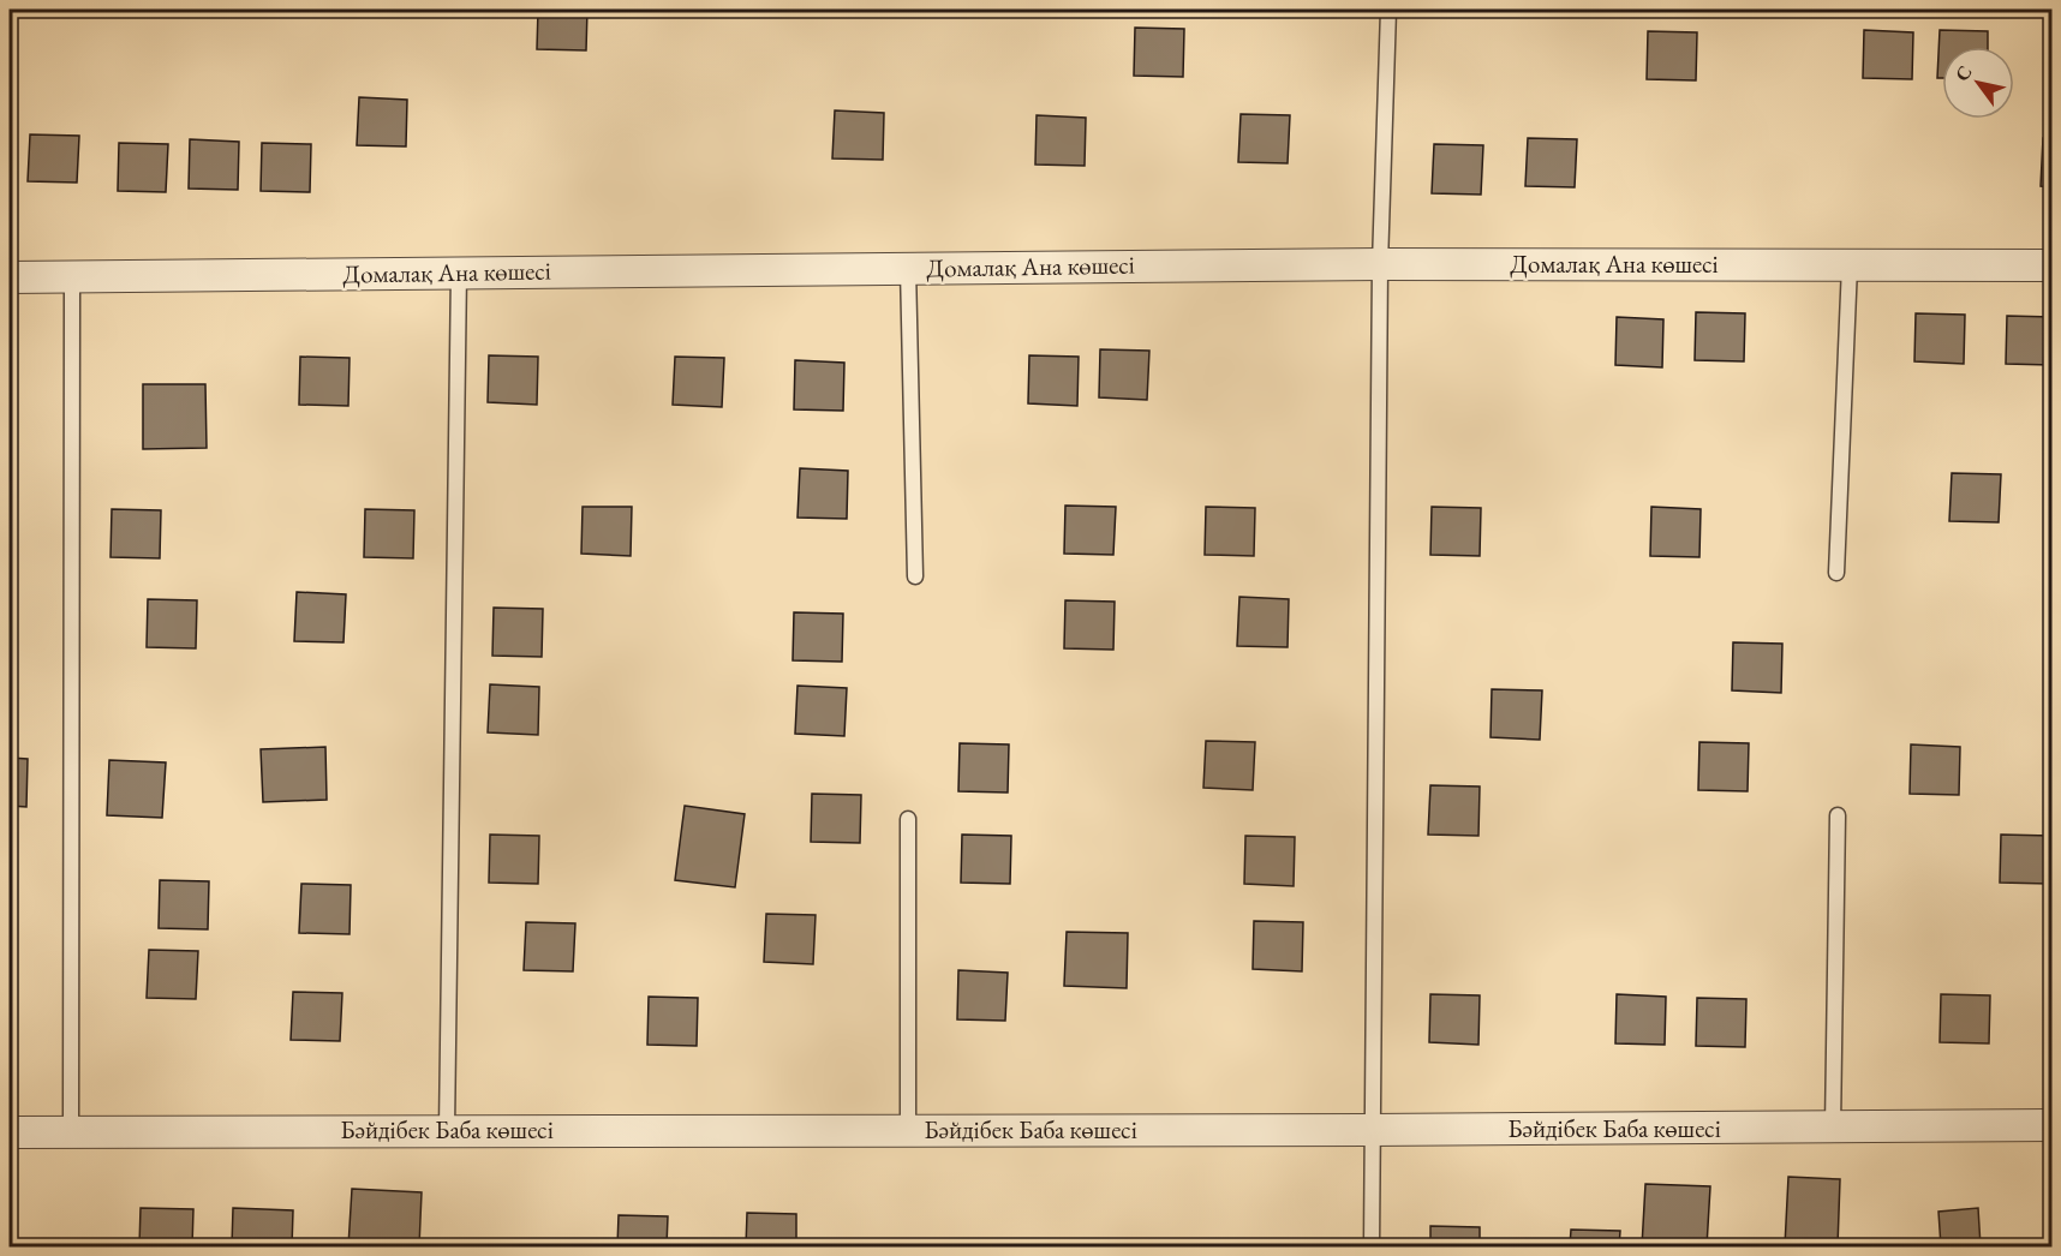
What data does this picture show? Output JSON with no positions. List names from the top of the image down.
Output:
{
  "streets": {
    "street": ["Домалақ Ана көшесі", "Бәйдібек Баба көшесі"]
  },
  "north": "top left"
}
